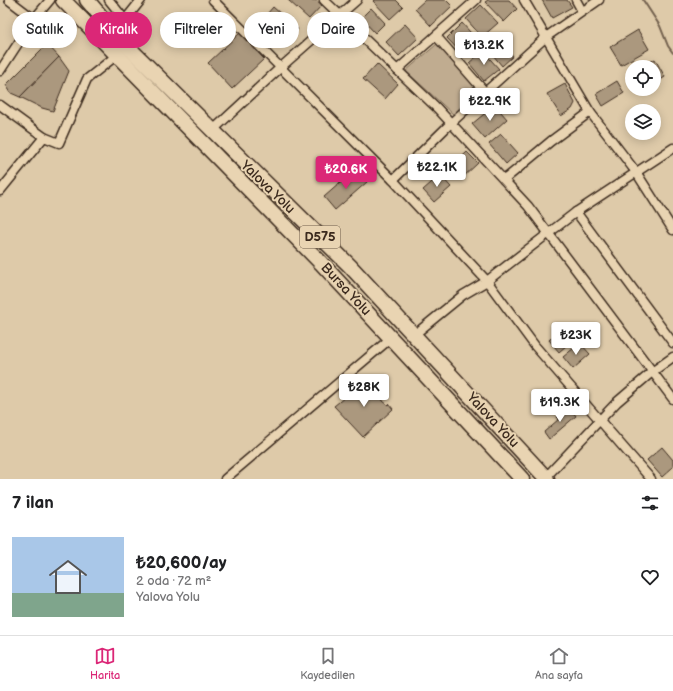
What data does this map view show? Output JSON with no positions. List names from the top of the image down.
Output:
{
  "streets": {
    "highway": ["Yalova Yolu", "D575", "Bursa Yolu"]
  },
  "page": {
    "chip": [
      "Satılık",
      "Kiralık",
      "Filtreler",
      "Yeni",
      "Daire"
    ],
    "price": [
      "₺13.2K",
      "₺22.9K",
      "₺22.1K",
      "₺20.6K",
      "₺23K",
      "₺28K",
      "₺19.3K"
    ],
    "heading": "7 ilan",
    "list": [
      {
        "name": "₺20,600/ay",
        "note": "2 oda · 72 m² · Yalova Yolu"
      }
    ],
    "tabs": ["Harita", "Kaydedilen", "Ana sayfa"]
  }
}
